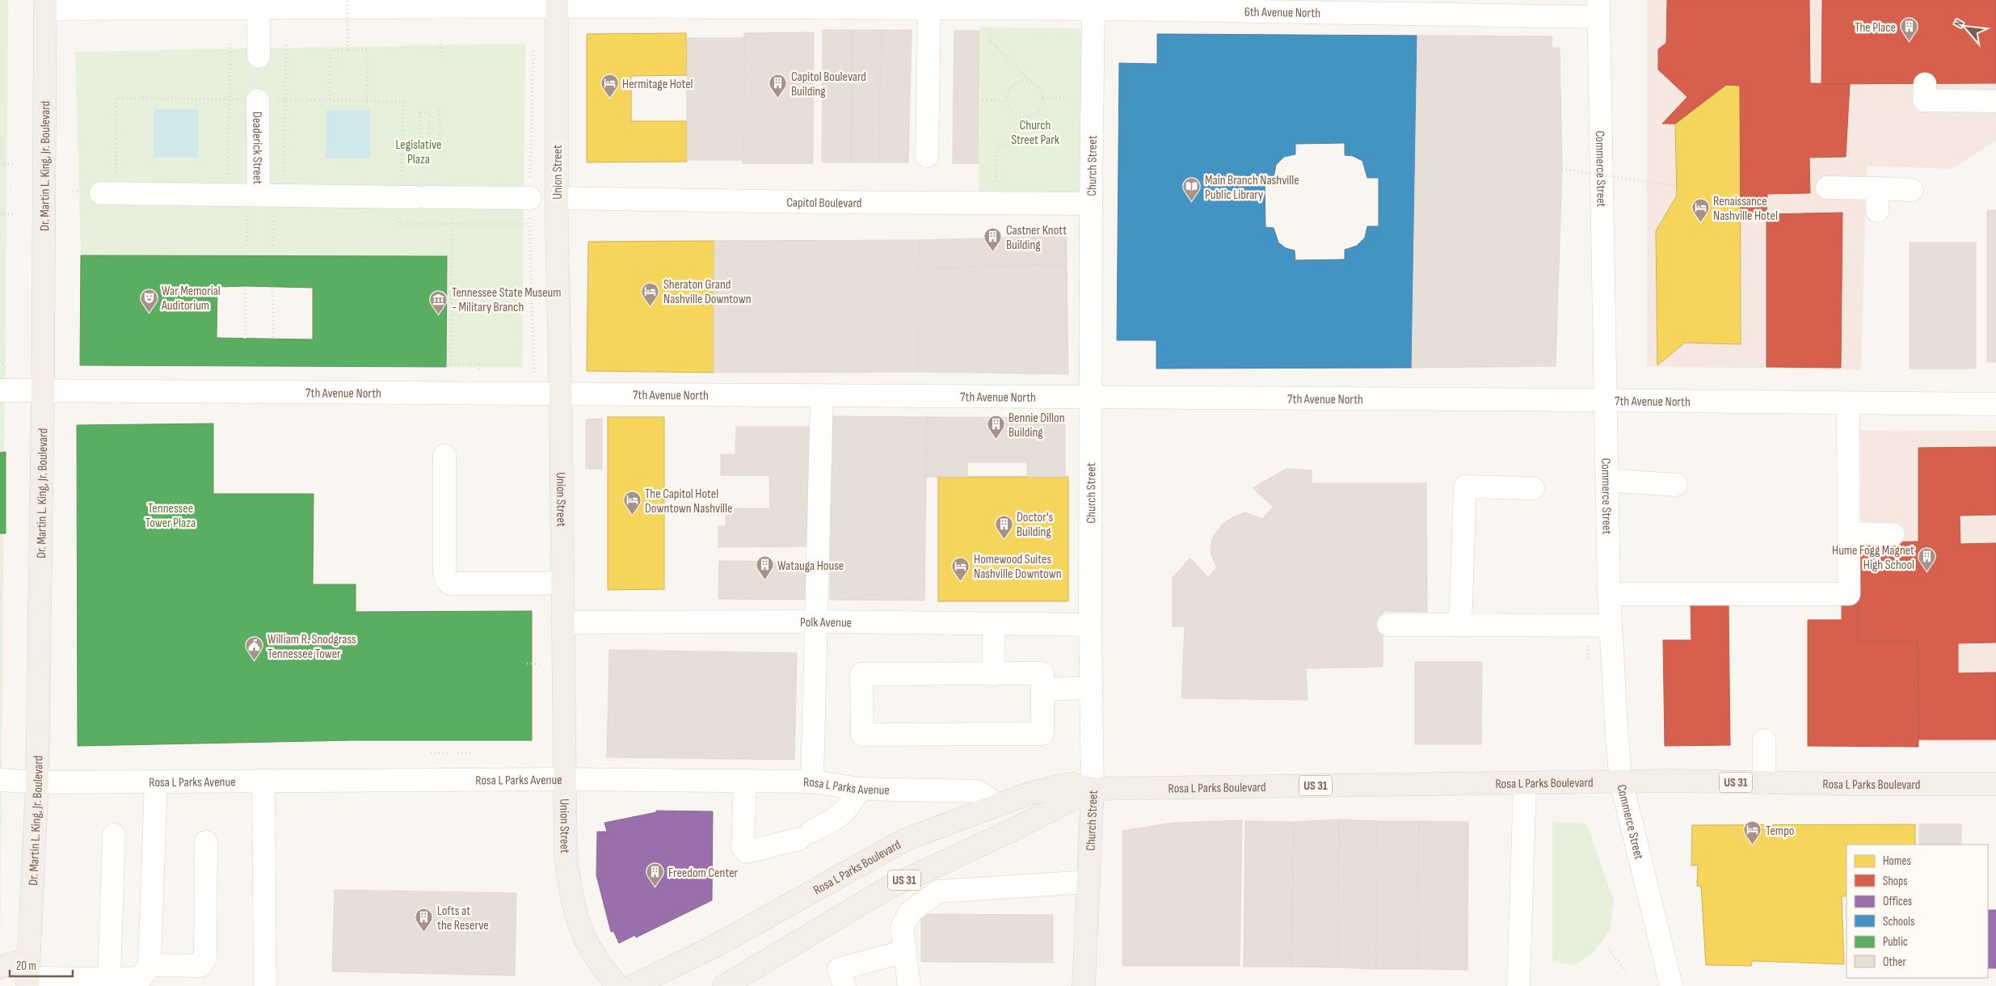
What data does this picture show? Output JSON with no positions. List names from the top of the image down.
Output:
{
  "streets": {
    "main road": [
      "Dr. Martin L. King, Jr. Boulevard",
      "Church Street",
      "Union Street",
      "Rosa L Parks Boulevard",
      "US 31"
    ],
    "street": [
      "6th Avenue North",
      "Deaderick Street",
      "Commerce Street",
      "Capitol Boulevard",
      "7th Avenue North",
      "Polk Avenue",
      "Rosa L Parks Avenue"
    ]
  },
  "crossings": [
    ["6th Avenue North", "Dr. Martin L. King, Jr. Boulevard"],
    ["6th Avenue North", "Church Street"],
    ["6th Avenue North", "Commerce Street"],
    ["6th Avenue North", "Union Street"],
    ["Dr. Martin L. King, Jr. Boulevard", "7th Avenue North"],
    ["Dr. Martin L. King, Jr. Boulevard", "Rosa L Parks Avenue"],
    ["Church Street", "Capitol Boulevard"],
    ["Church Street", "7th Avenue North"],
    ["Church Street", "Polk Avenue"],
    ["Church Street", "Rosa L Parks Boulevard"],
    ["Commerce Street", "7th Avenue North"],
    ["Commerce Street", "Rosa L Parks Boulevard"],
    ["Union Street", "Capitol Boulevard"],
    ["Union Street", "7th Avenue North"],
    ["Union Street", "Polk Avenue"],
    ["Union Street", "Rosa L Parks Avenue"],
    ["Rosa L Parks Avenue", "Rosa L Parks Boulevard"]
  ],
  "parks": ["Church Street Park", "Legislative Plaza", "Tennessee Tower Plaza"],
  "places": {
    "building": [
      "The Place",
      "Capitol Boulevard Building",
      "Castner Knott Building",
      "Bennie Dillon Building",
      "Doctor's Building",
      "Hume Fogg Magnet High School",
      "Watauga House",
      "Freedom Center",
      "Lofts at the Reserve"
    ],
    "hotel": [
      "Hermitage Hotel",
      "Renaissance Nashville Hotel",
      "Sheraton Grand Nashville Downtown",
      "The Capitol Hotel Downtown Nashville",
      "Homewood Suites Nashville Downtown",
      "Tempo"
    ],
    "library": ["Main Branch Nashville Public Library"],
    "theatre": ["War Memorial Auditorium"],
    "museum": ["Tennessee State Museum - Military Branch"],
    "public building": ["William R. Snodgrass Tennessee Tower"]
  },
  "legend": [
    "Homes",
    "Shops",
    "Offices",
    "Schools",
    "Public",
    "Other"
  ],
  "scale_bar": "20 m",
  "north": "top left"
}
